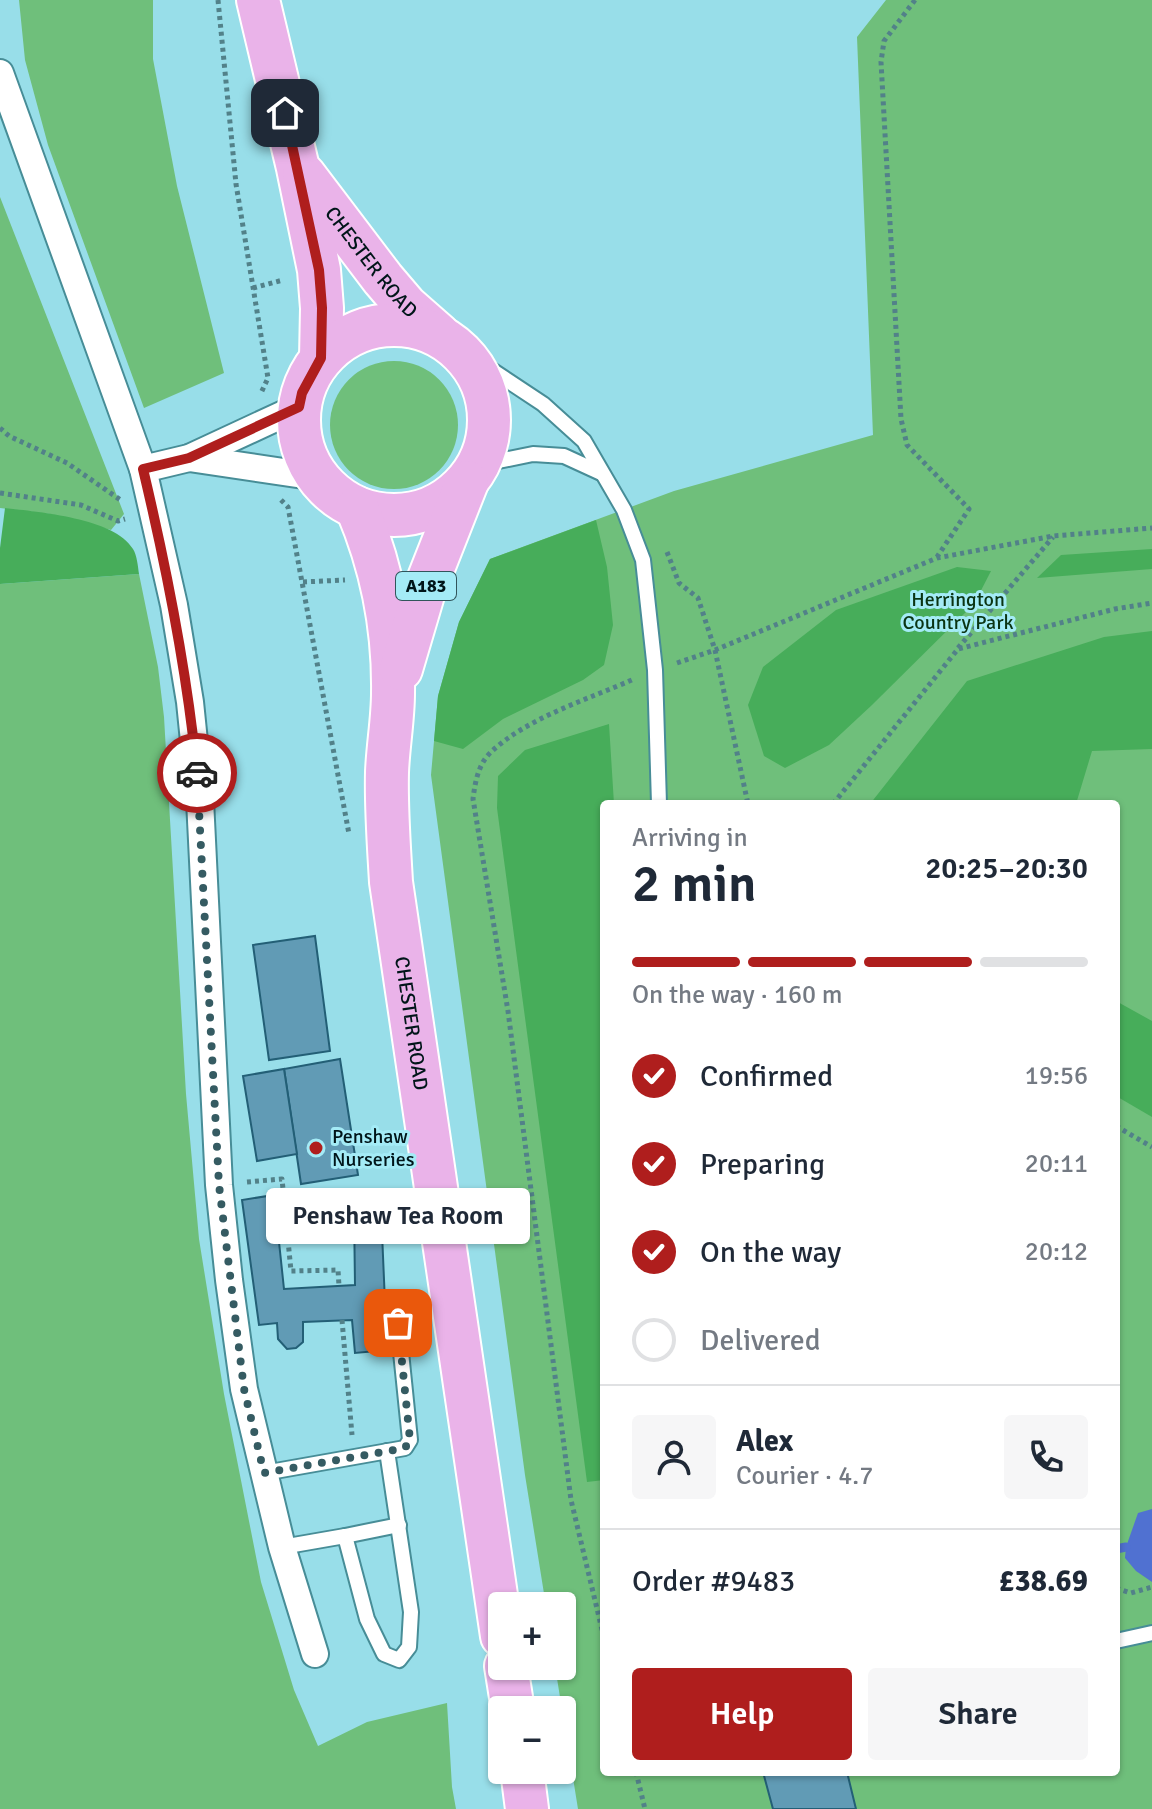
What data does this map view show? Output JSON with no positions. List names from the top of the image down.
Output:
{
  "streets": {
    "main road": ["CHESTER ROAD", "A183"]
  },
  "parks": ["Herrington Country Park"],
  "places": ["Penshaw Nurseries", "Penshaw Tea Room"],
  "page": {
    "heading": ["2 min", "Arriving in", "20:25–20:30"],
    "panel": [
      "Alex",
      "Courier · 4.7",
      "Order #9483",
      "£38.69"
    ],
    "bar": "On the way · 160 m",
    "list": [
      ["Confirmed", "19:56"],
      ["Preparing", "20:11"],
      ["On the way", "20:12"],
      "Delivered"
    ],
    "bubble": "Penshaw Tea Room",
    "map_buttons": ["+", "−"],
    "buttons": ["Help", "Share"]
  }
}
